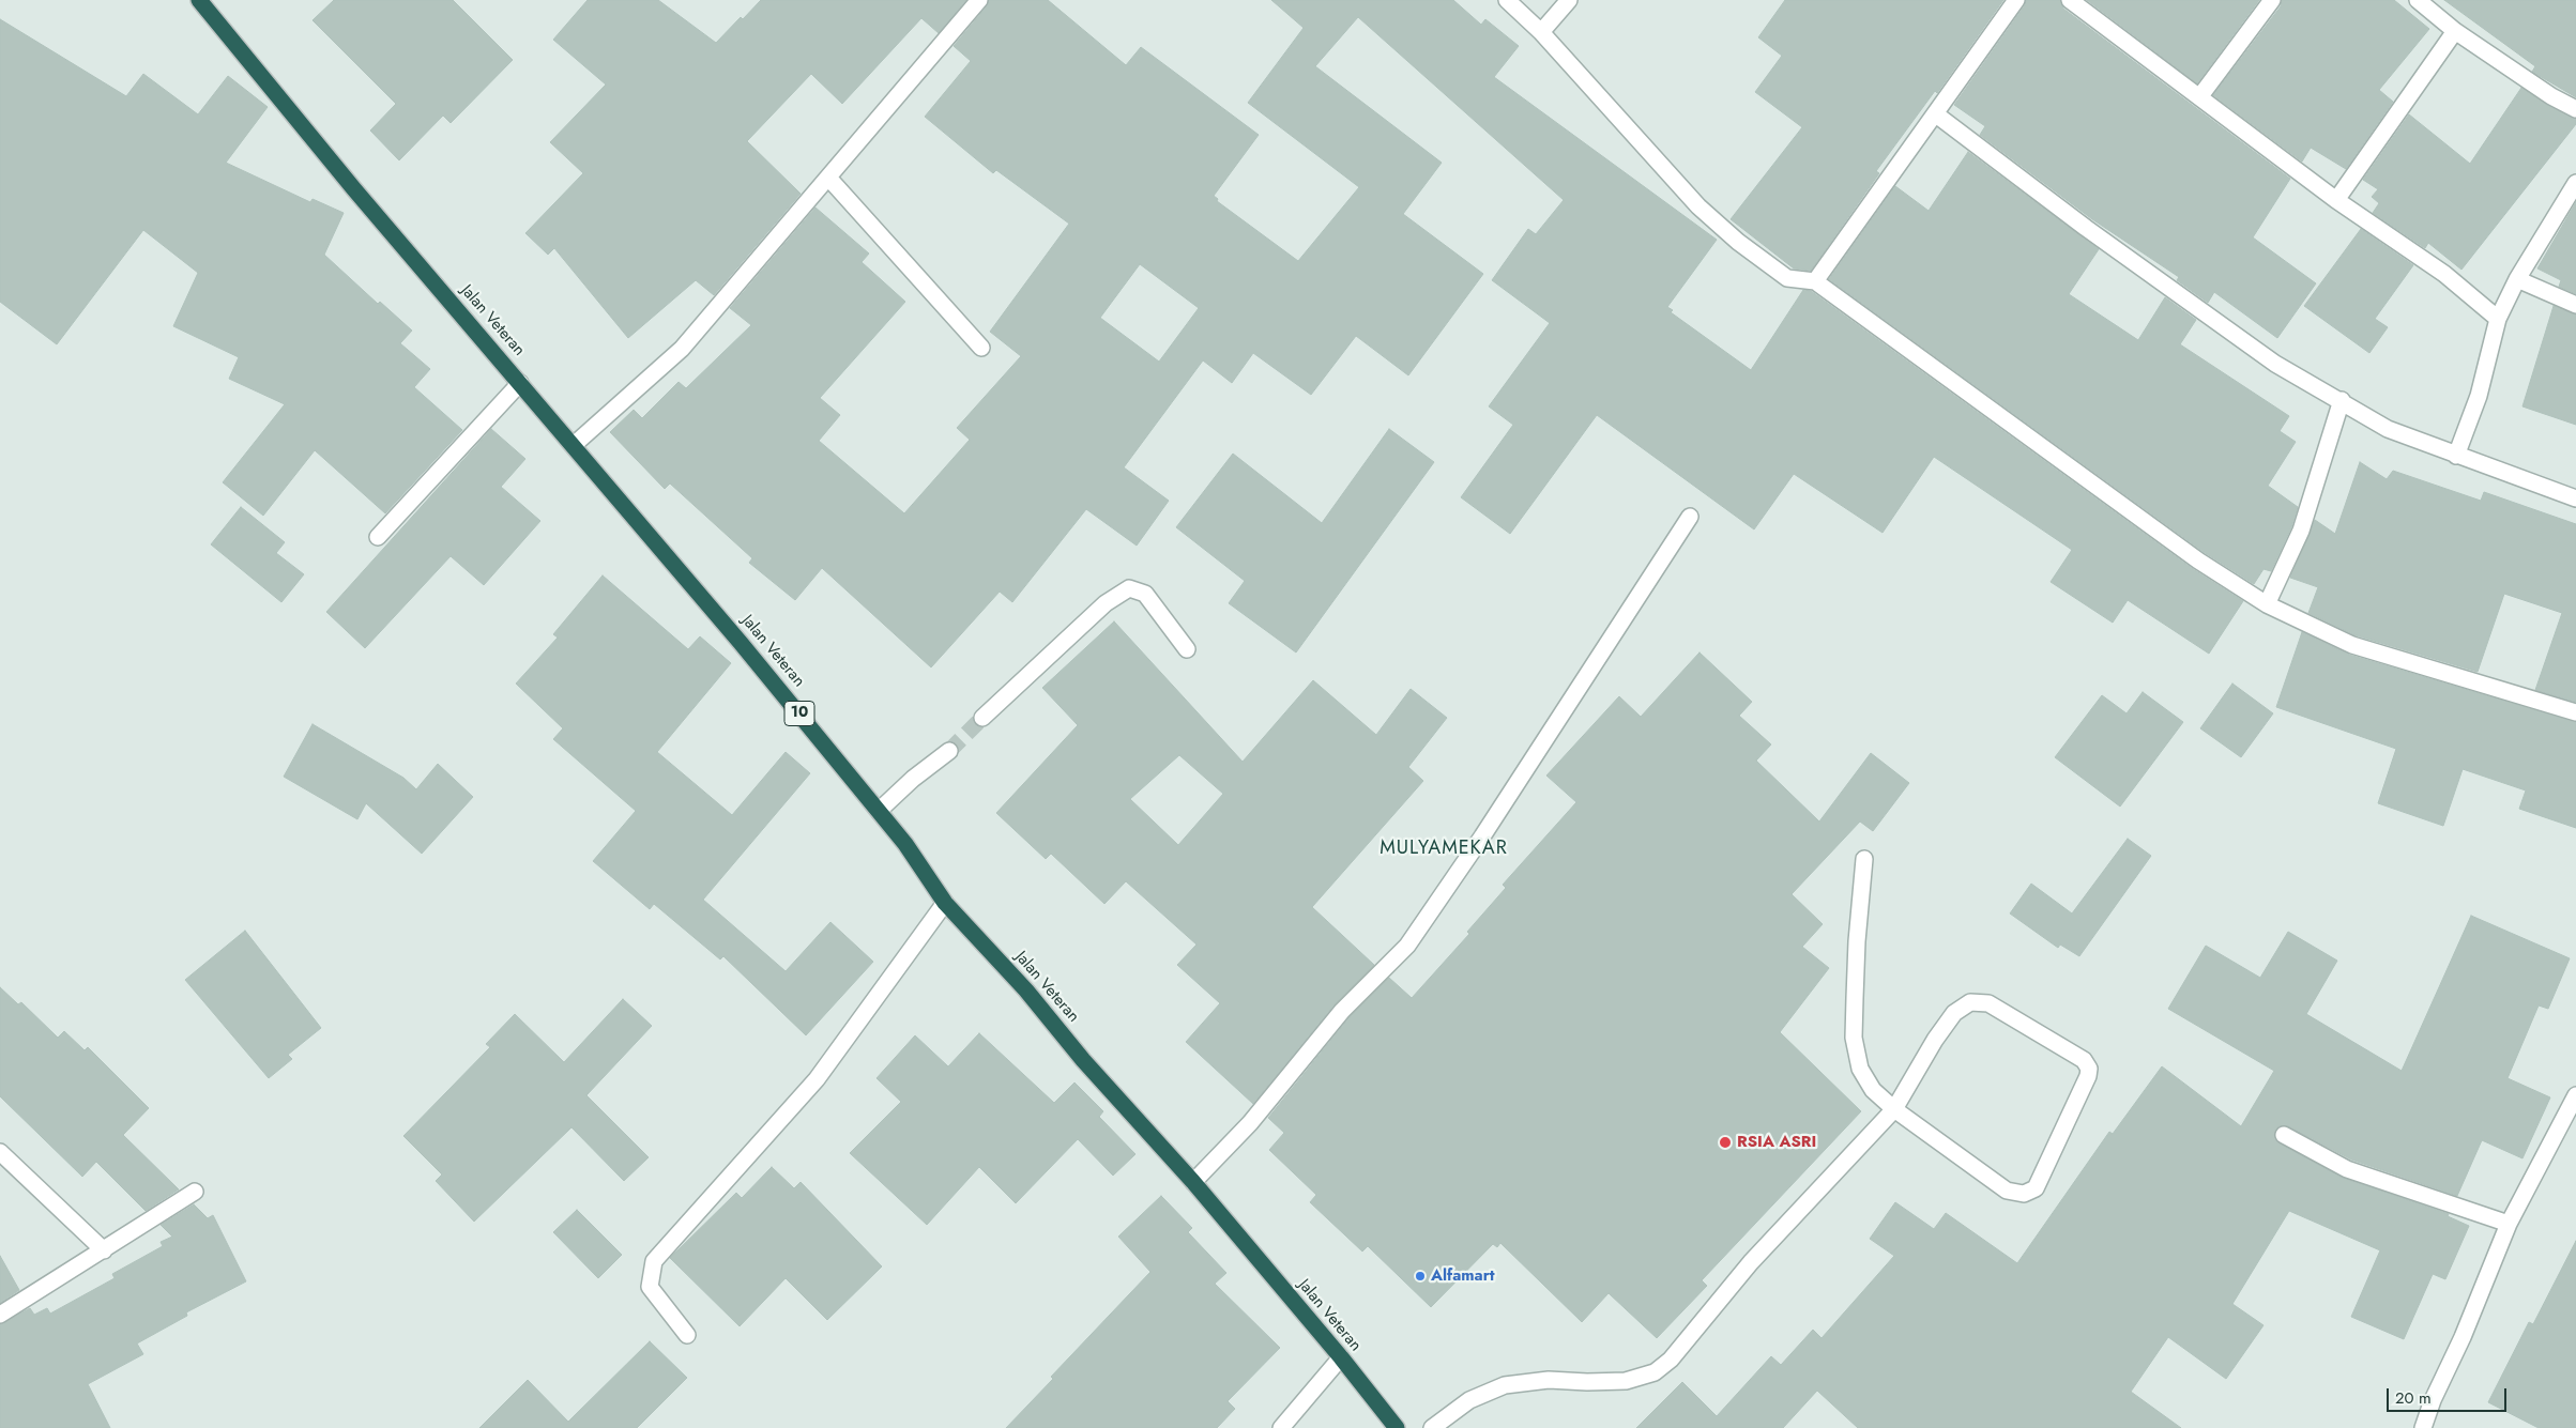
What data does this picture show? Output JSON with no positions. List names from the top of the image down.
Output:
{
  "streets": {
    "highway": ["Jalan Veteran", "10"]
  },
  "districts": ["MULYAMEKAR"],
  "places": ["RSIA ASRI", "Alfamart"],
  "scale_bar": "20 m"
}
